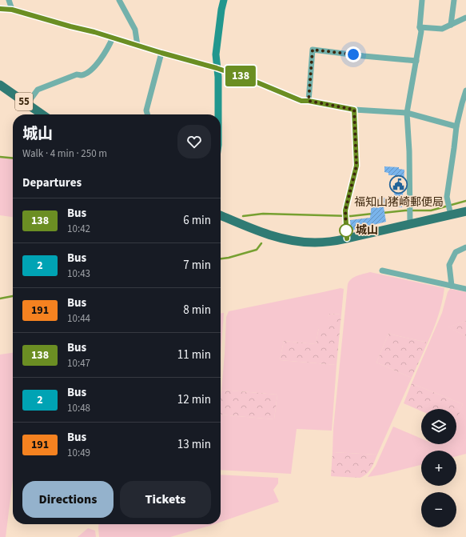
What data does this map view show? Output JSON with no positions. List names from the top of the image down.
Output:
{
  "streets": {
    "main road": ["55"]
  },
  "places": {
    "public building": ["福知山猪崎郵便局"],
    "other": ["城山"]
  },
  "lines": ["bus line 138"],
  "page": {
    "on_map": "138",
    "heading": [
      ["城山", "Walk · 4 min · 250 m"],
      "Departures"
    ],
    "list": [
      {
        "mark": "138",
        "name": "Bus",
        "note": "10:42",
        "value": "6 min"
      },
      {
        "mark": "2",
        "name": "Bus",
        "note": "10:43",
        "value": "7 min"
      },
      {
        "mark": "191",
        "name": "Bus",
        "note": "10:44",
        "value": "8 min"
      },
      {
        "mark": "138",
        "name": "Bus",
        "note": "10:47",
        "value": "11 min"
      },
      {
        "mark": "2",
        "name": "Bus",
        "note": "10:48",
        "value": "12 min"
      },
      {
        "mark": "191",
        "name": "Bus",
        "note": "10:49",
        "value": "13 min"
      }
    ],
    "map_buttons": ["+", "−"],
    "buttons": ["Directions", "Tickets"]
  }
}
